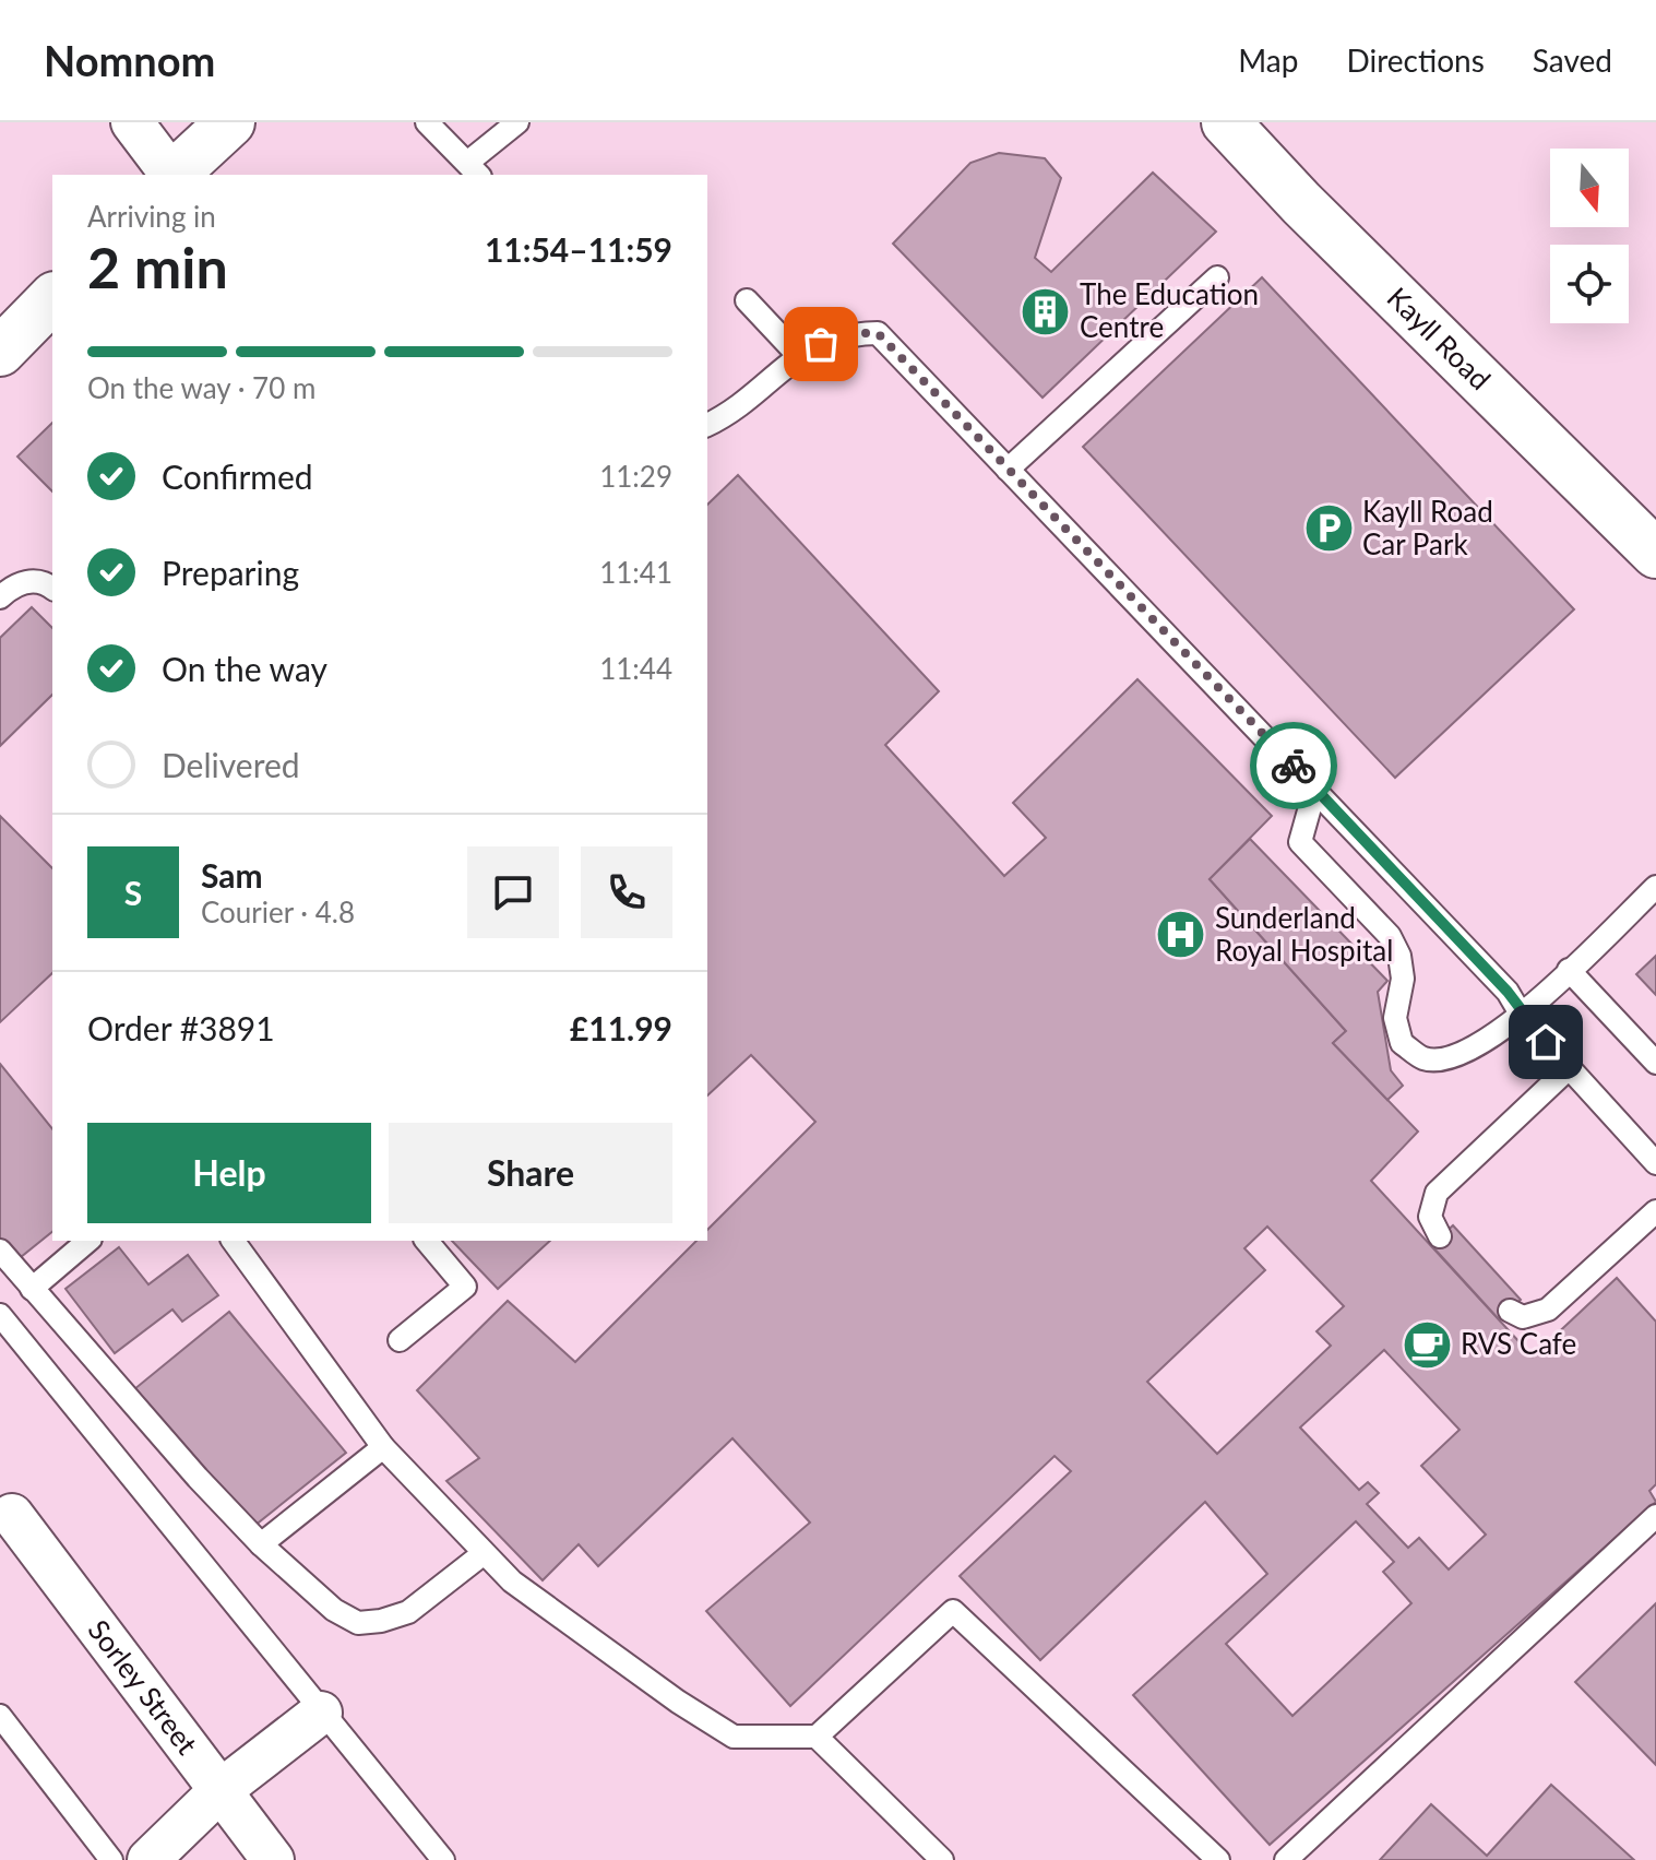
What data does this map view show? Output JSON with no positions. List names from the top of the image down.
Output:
{
  "streets": {
    "street": ["Kayll Road", "Sorley Street"]
  },
  "places": {
    "building": ["The Education Centre"],
    "parking": ["Kayll Road Car Park"],
    "hospital": ["Sunderland Royal Hospital"],
    "cafe": ["RVS Cafe"]
  },
  "north": "bottom",
  "page": {
    "header": "Nomnom",
    "nav": ["Map", "Directions", "Saved"],
    "heading": ["2 min", "Arriving in", "11:54–11:59"],
    "panel": [
      "Sam",
      "Courier · 4.8",
      "Order #3891",
      "£11.99"
    ],
    "bar": "On the way · 70 m",
    "list": [
      ["Confirmed", "11:29"],
      ["Preparing", "11:41"],
      ["On the way", "11:44"],
      "Delivered"
    ],
    "round": "S",
    "buttons": ["Help", "Share"]
  }
}
